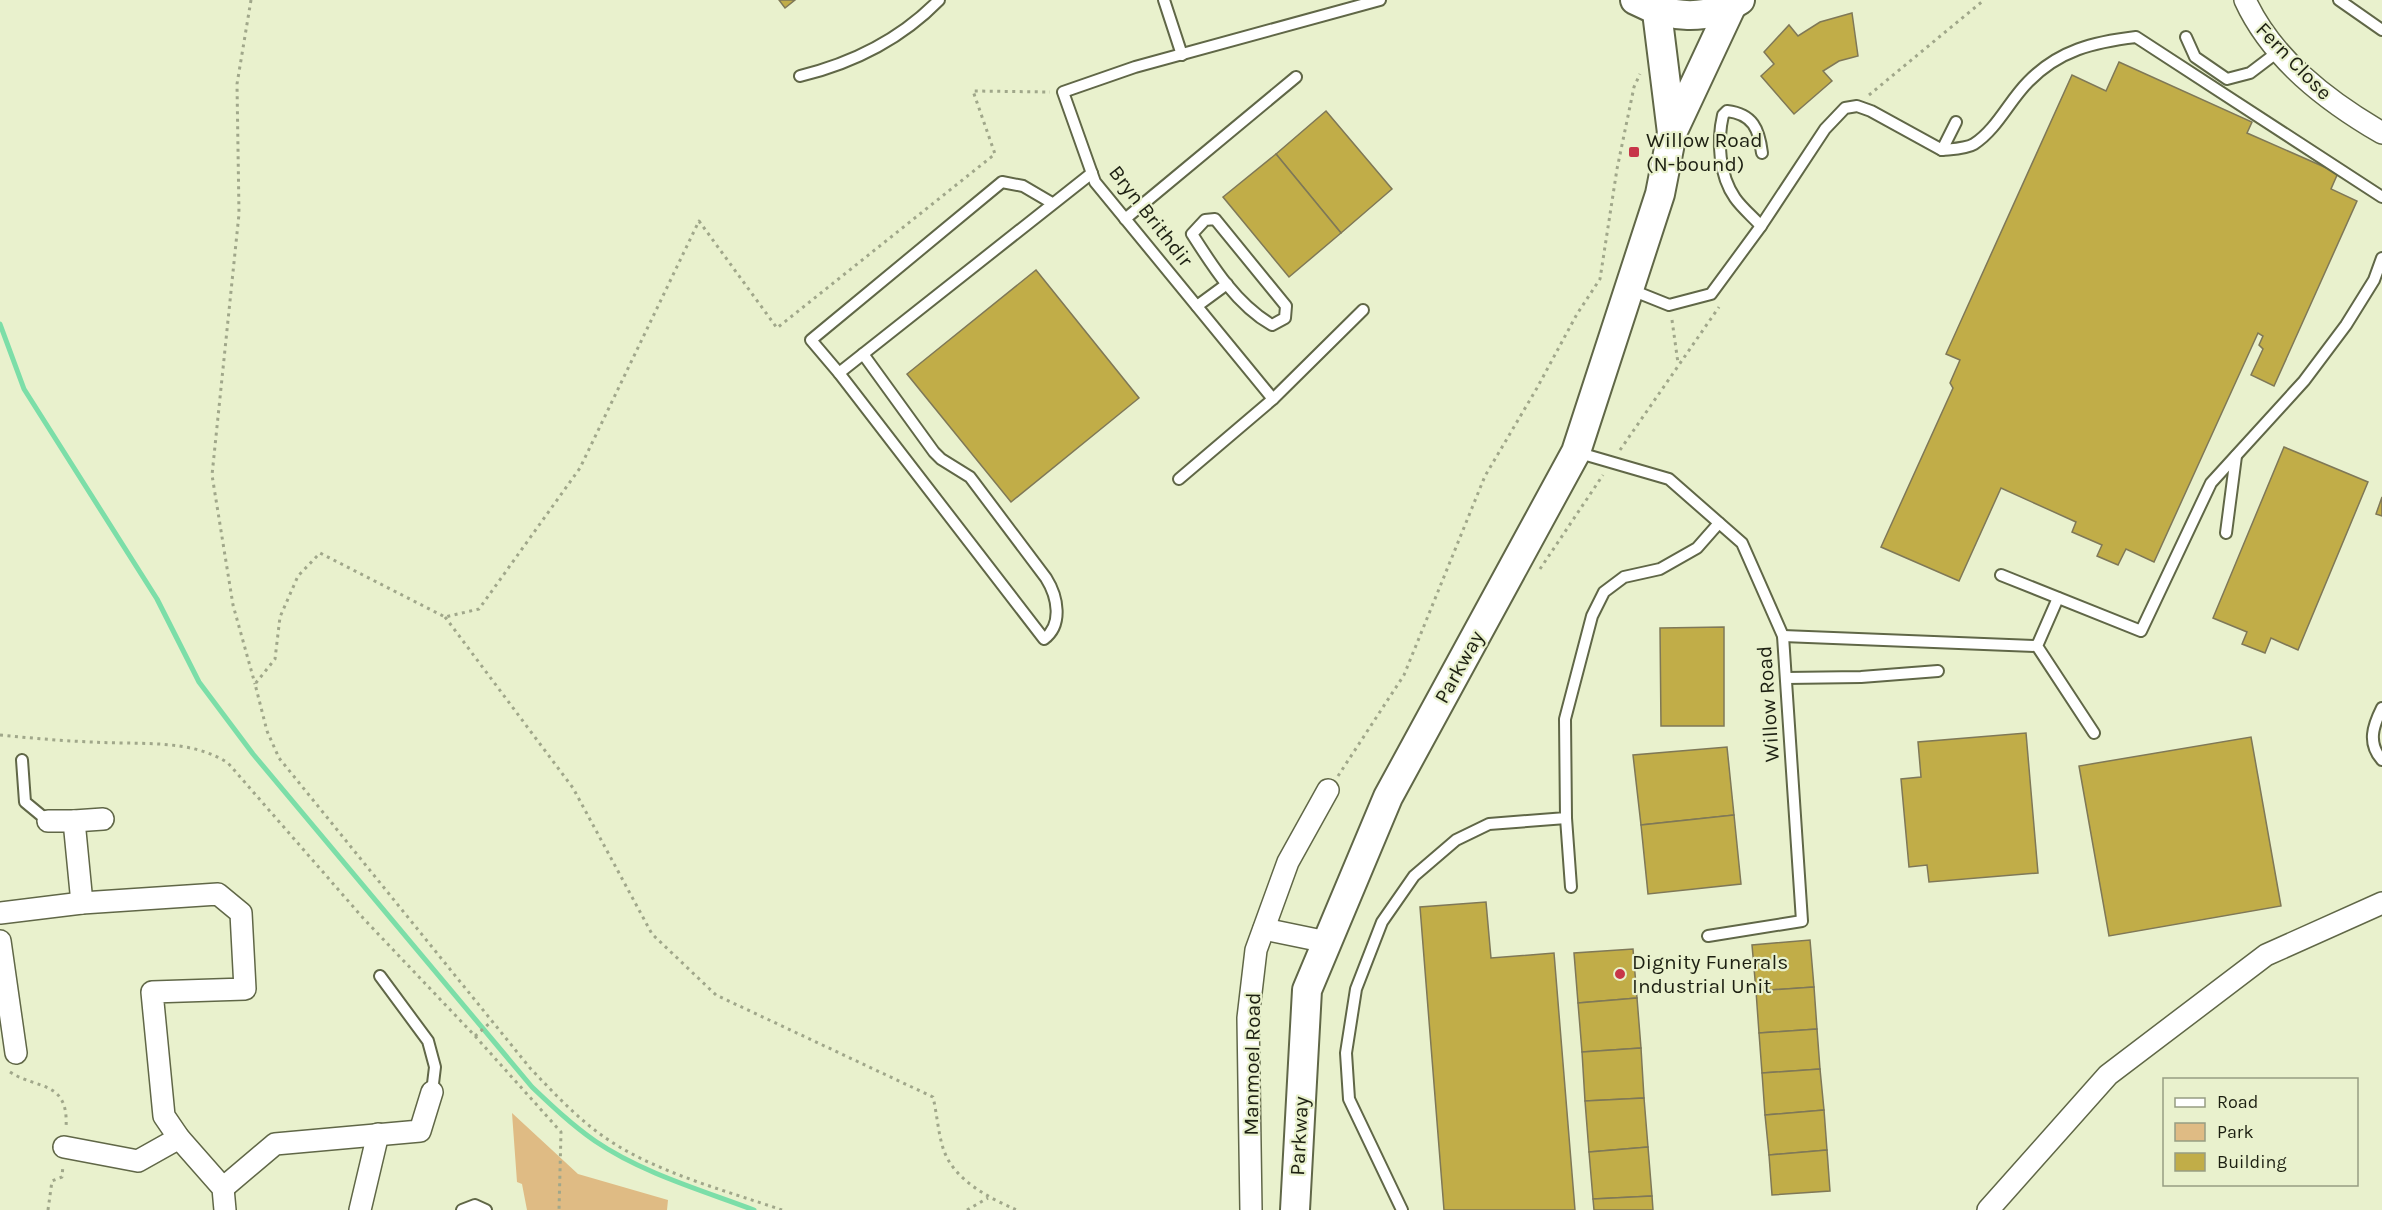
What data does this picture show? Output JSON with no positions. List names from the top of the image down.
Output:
{
  "streets": {
    "main road": ["Parkway"],
    "street": ["Fern Close", "Manmoel Road"],
    "lane": ["Bryn Brithdir", "Willow Road"]
  },
  "crossings": [
    ["Parkway", "Willow Road"]
  ],
  "places": {
    "transit": ["Willow Road (N-bound)"],
    "other": ["Dignity Funerals Industrial Unit"]
  },
  "legend": ["Road", "Park", "Building"]
}
